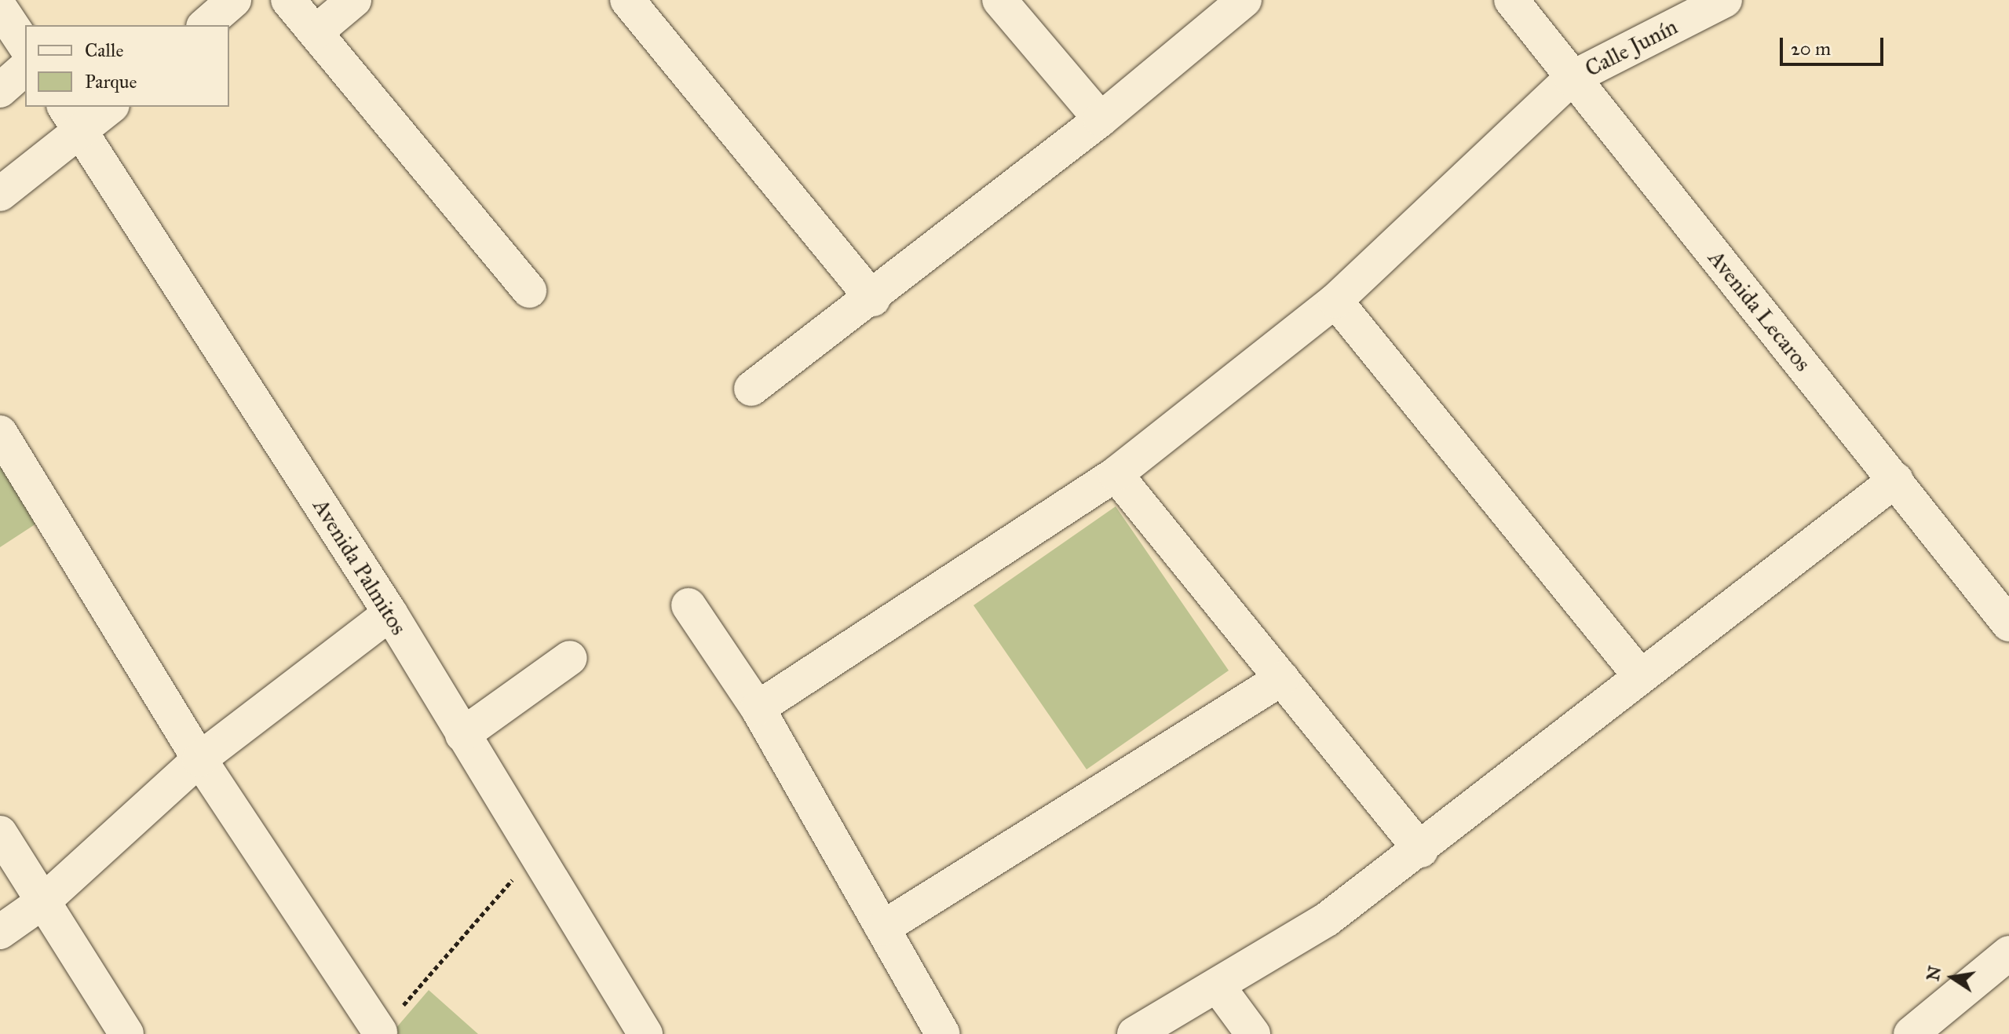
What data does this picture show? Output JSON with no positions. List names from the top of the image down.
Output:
{
  "streets": {
    "street": ["Calle Junín", "Avenida Lecaros", "Avenida Palmitos"]
  },
  "crossings": [
    ["Calle Junín", "Avenida Lecaros"]
  ],
  "legend": ["Calle", "Parque"],
  "scale_bar": "20 m",
  "north": "left"
}
